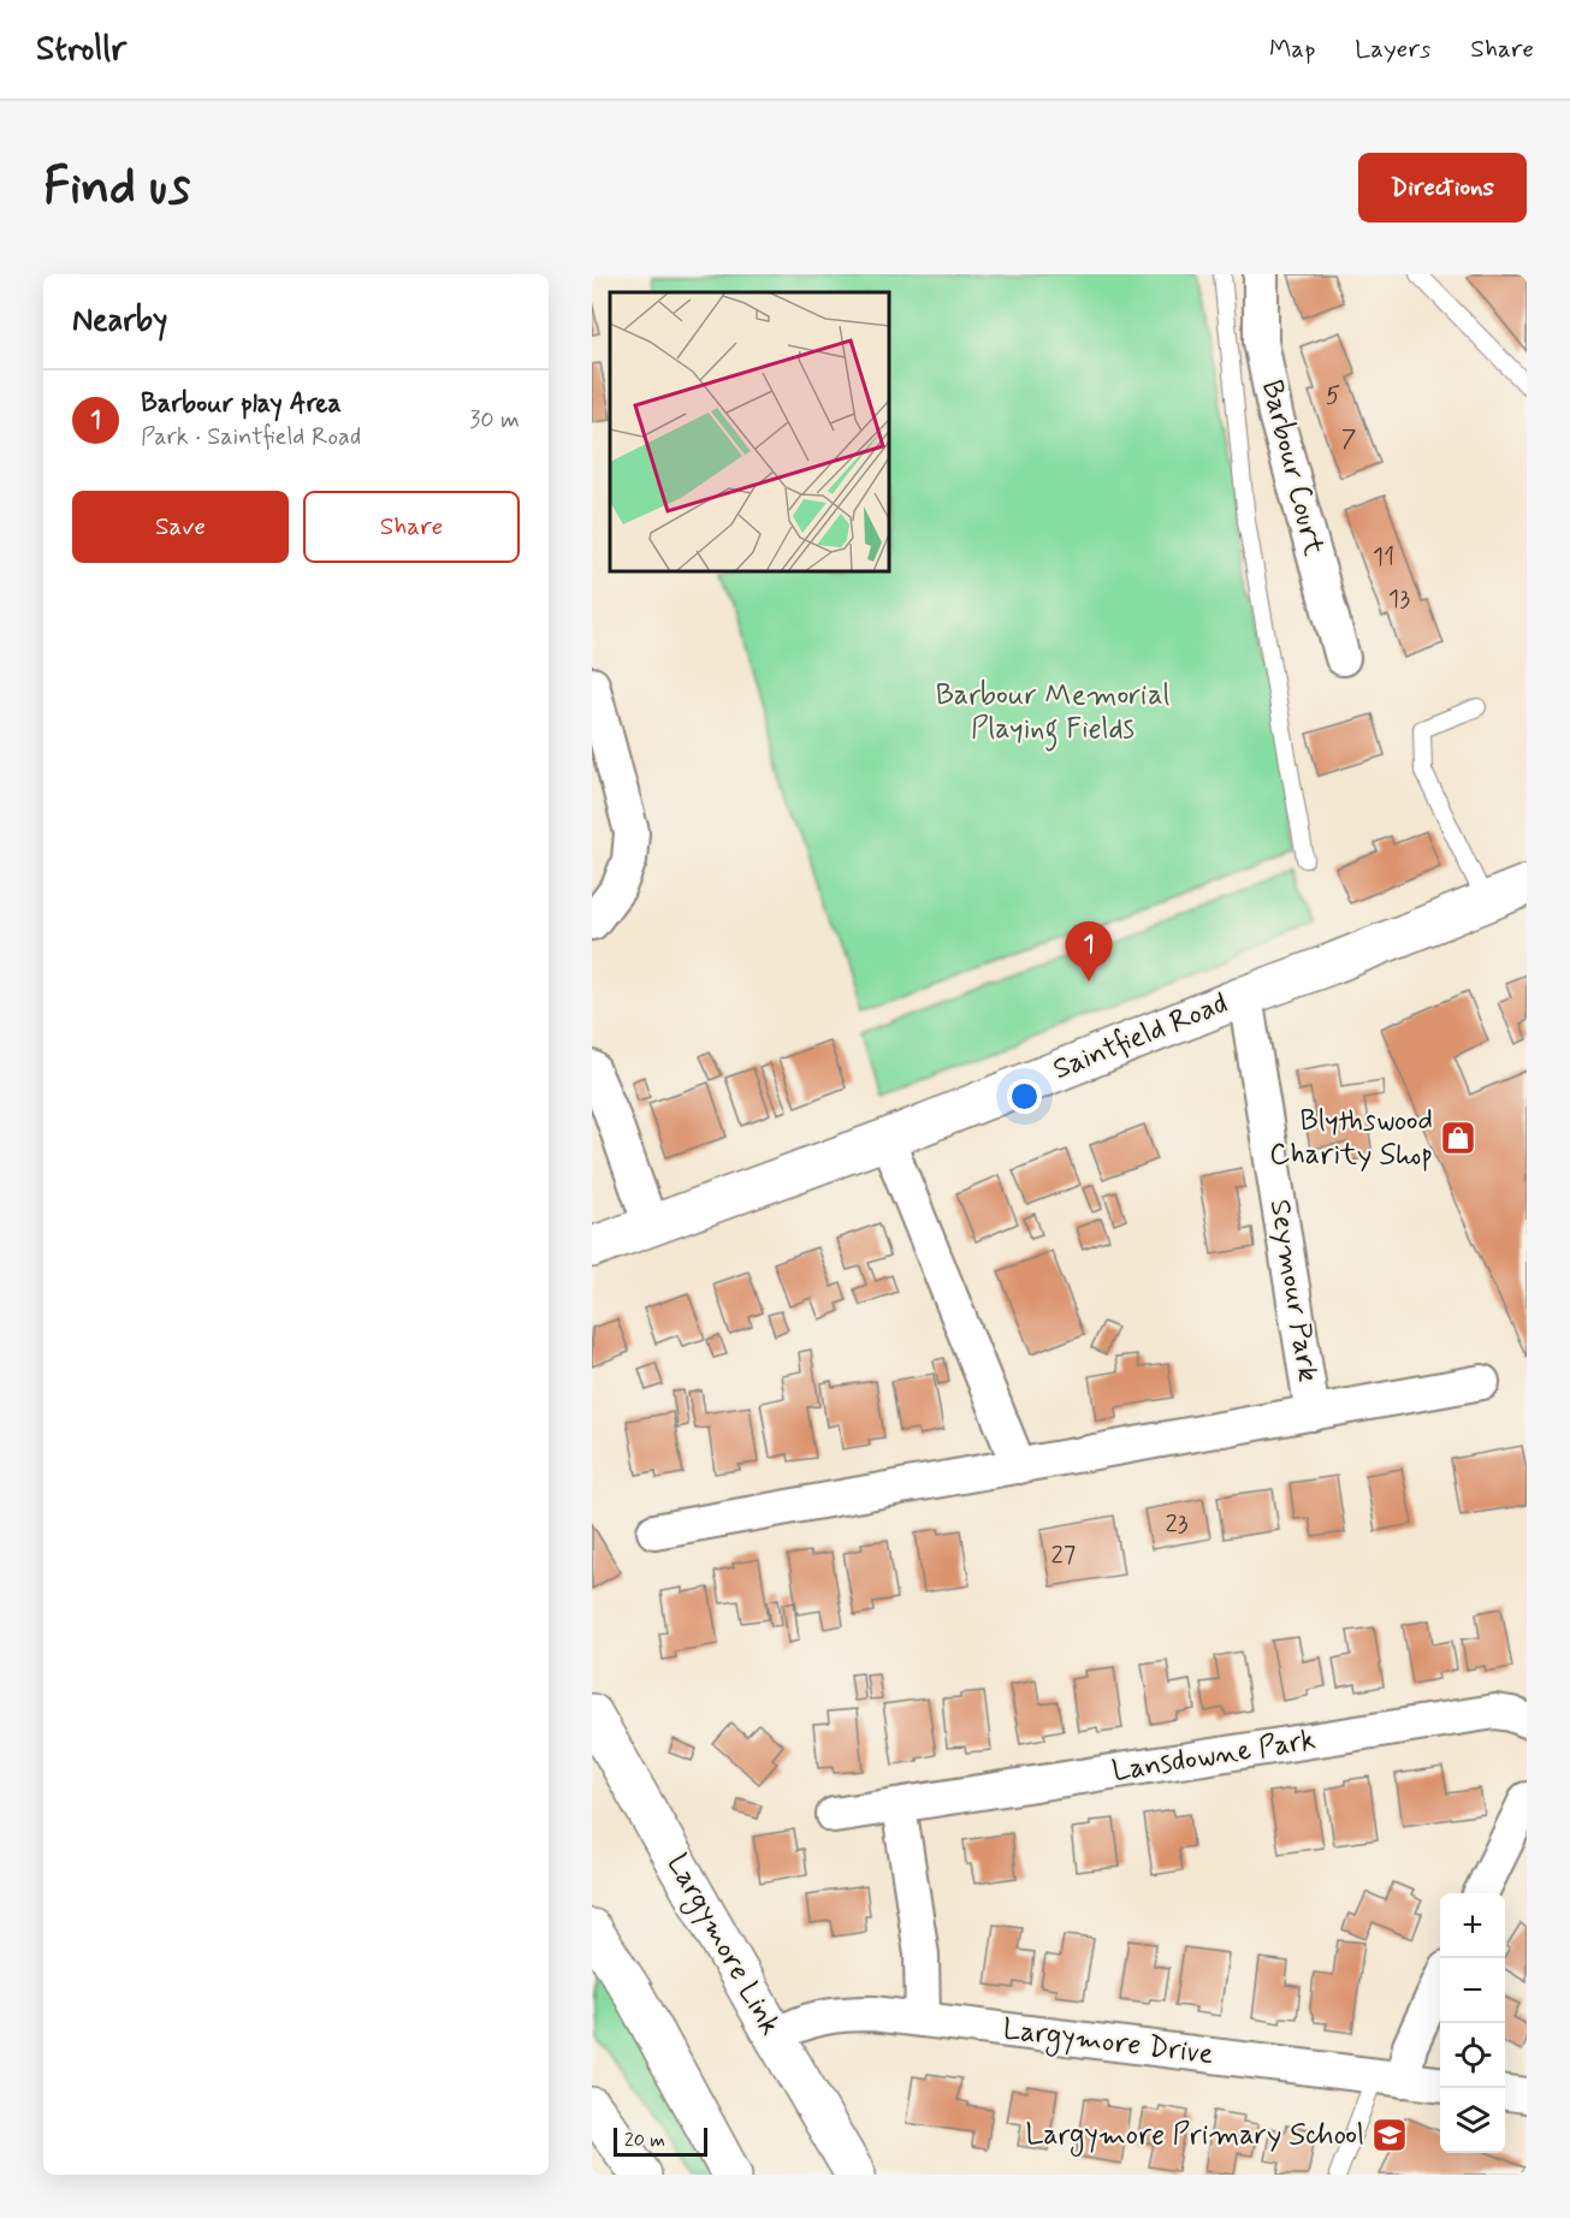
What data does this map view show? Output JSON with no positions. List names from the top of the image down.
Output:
{
  "streets": {
    "main road": ["Saintfield Road", "Largymore Link"],
    "street": [
      "Barbour Court",
      "Seymour Park",
      "Lansdowne Park",
      "Largymore Drive"
    ]
  },
  "crossings": [
    ["Saintfield Road", "Seymour Park"],
    ["Largymore Link", "Largymore Drive"]
  ],
  "parks": ["Barbour Memorial Playing Fields"],
  "places": {
    "shop": ["Blythswood Charity Shop"],
    "school or university": ["Largymore Primary School"]
  },
  "house_numbers": [
    "5",
    "7",
    "11",
    "13",
    "23",
    "27"
  ],
  "scale_bar": "20 m",
  "page": {
    "header": "Strollr",
    "nav": ["Map", "Layers", "Share"],
    "buttons": [
      "Directions",
      ["Save", "Share"]
    ],
    "title": "Find us",
    "heading": "Nearby",
    "list": [
      {
        "mark": "1",
        "name": "Barbour play Area",
        "note": "Park · Saintfield Road",
        "value": "30 m"
      }
    ],
    "pins": "1",
    "map_buttons": ["+", "−"],
    "scale": "20 m"
  }
}
